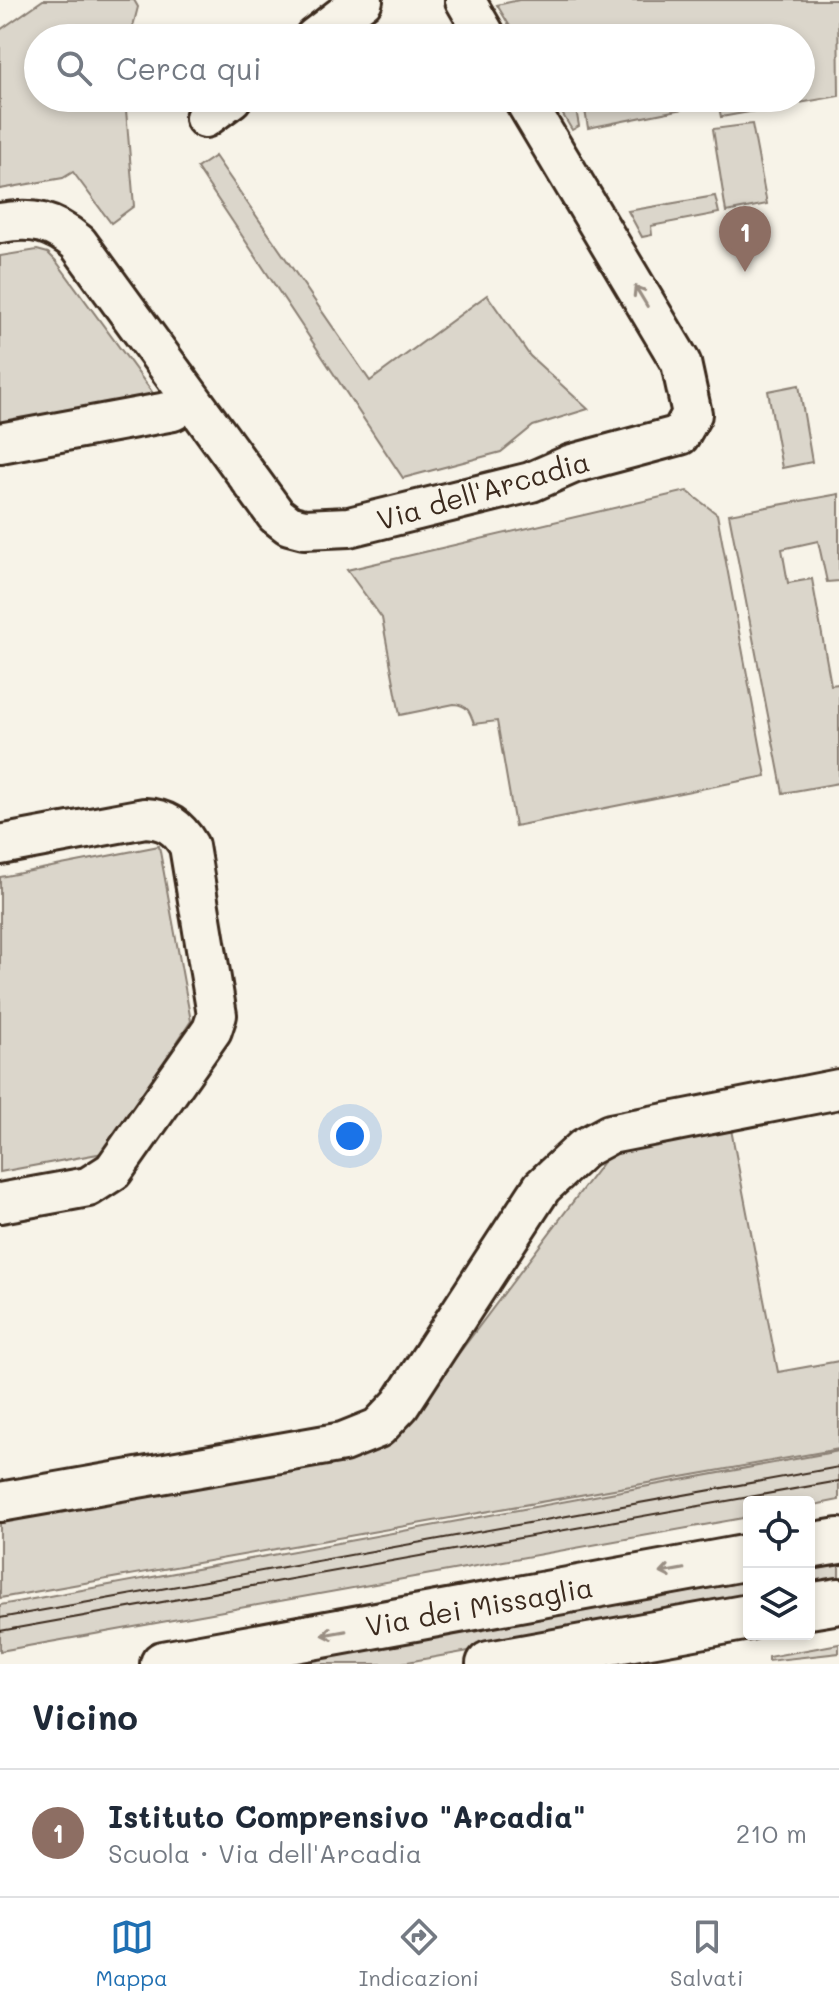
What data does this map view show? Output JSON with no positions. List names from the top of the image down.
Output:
{
  "streets": {
    "main road": ["Via dei Missaglia"],
    "street": ["Via dell'Arcadia"]
  },
  "page": {
    "search": "Cerca qui",
    "pins": "1",
    "heading": "Vicino",
    "list": [
      {
        "mark": "1",
        "name": "Istituto Comprensivo \"Arcadia\"",
        "note": "Scuola · Via dell'Arcadia",
        "value": "210 m"
      }
    ],
    "nav": ["Mappa", "Indicazioni", "Salvati"]
  }
}
